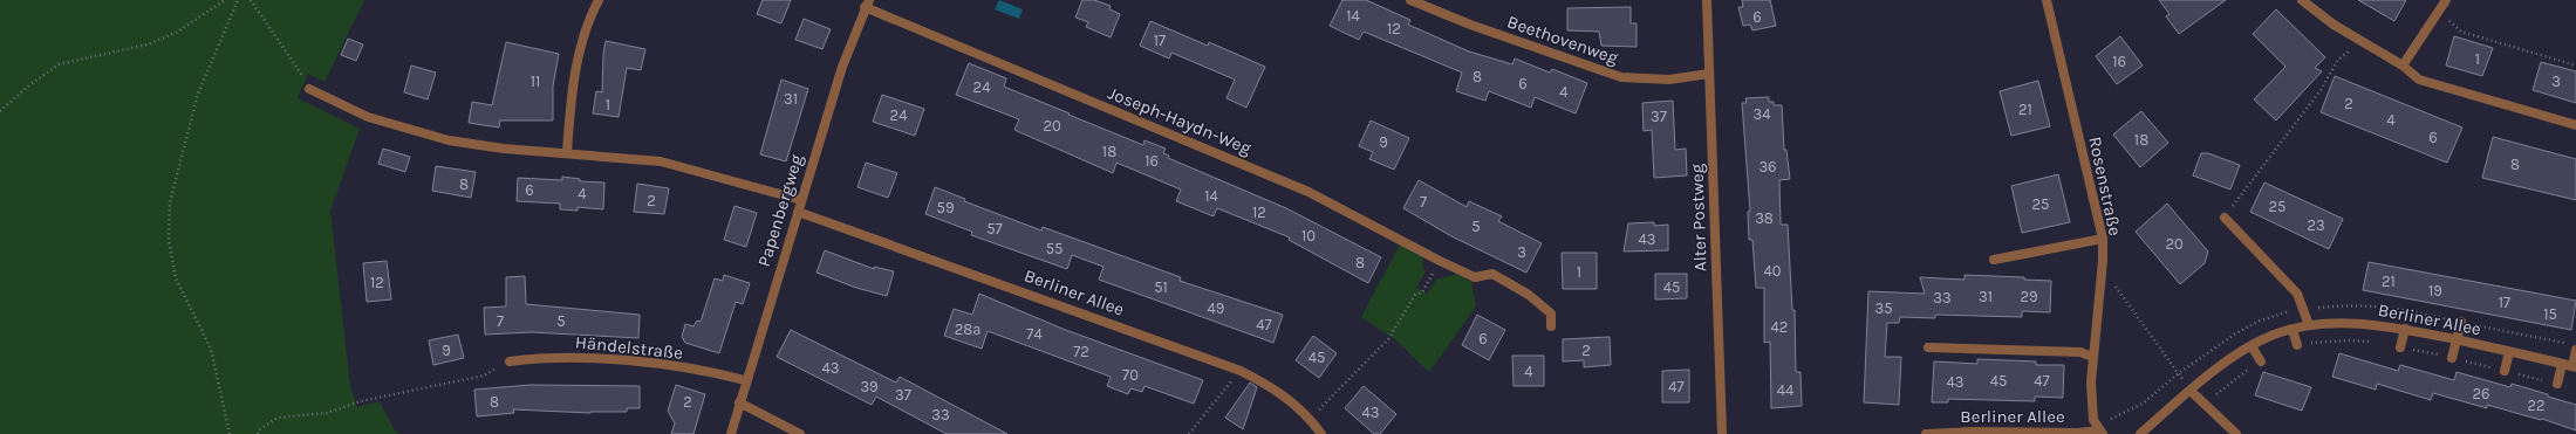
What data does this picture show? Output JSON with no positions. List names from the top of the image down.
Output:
{
  "streets": {
    "street": [
      "Beethovenweg",
      "Joseph-Haydn-Weg",
      "Rosenstraße",
      "Papenbergweg",
      "Alter Postweg",
      "Berliner Allee",
      "Händelstraße"
    ]
  },
  "crossings": [
    ["Beethovenweg", "Alter Postweg"],
    ["Joseph-Haydn-Weg", "Papenbergweg"],
    ["Rosenstraße", "Berliner Allee"],
    ["Papenbergweg", "Berliner Allee"],
    ["Papenbergweg", "Händelstraße"]
  ],
  "house_numbers": [
    "14",
    "6",
    "12",
    "17",
    "1",
    "16",
    "8",
    "11",
    "3",
    "6",
    "24",
    "4",
    "31",
    "2",
    "1",
    "21",
    "34",
    "24",
    "37",
    "4",
    "20",
    "6",
    "18",
    "9",
    "18",
    "16",
    "8",
    "36",
    "8",
    "6",
    "4",
    "14",
    "2",
    "7",
    "25",
    "25",
    "59",
    "12",
    "38",
    "23",
    "5",
    "57",
    "10",
    "43",
    "20",
    "55",
    "3",
    "8",
    "40",
    "1",
    "21",
    "12",
    "51",
    "45",
    "19",
    "31",
    "29",
    "33",
    "17",
    "49",
    "35",
    "15",
    "7",
    "5",
    "47",
    "42",
    "28a",
    "74",
    "6",
    "9",
    "2",
    "72",
    "45",
    "43",
    "4",
    "70",
    "45",
    "47",
    "43",
    "39",
    "47",
    "44",
    "26",
    "37",
    "8",
    "2",
    "22",
    "43",
    "33"
  ]
}
